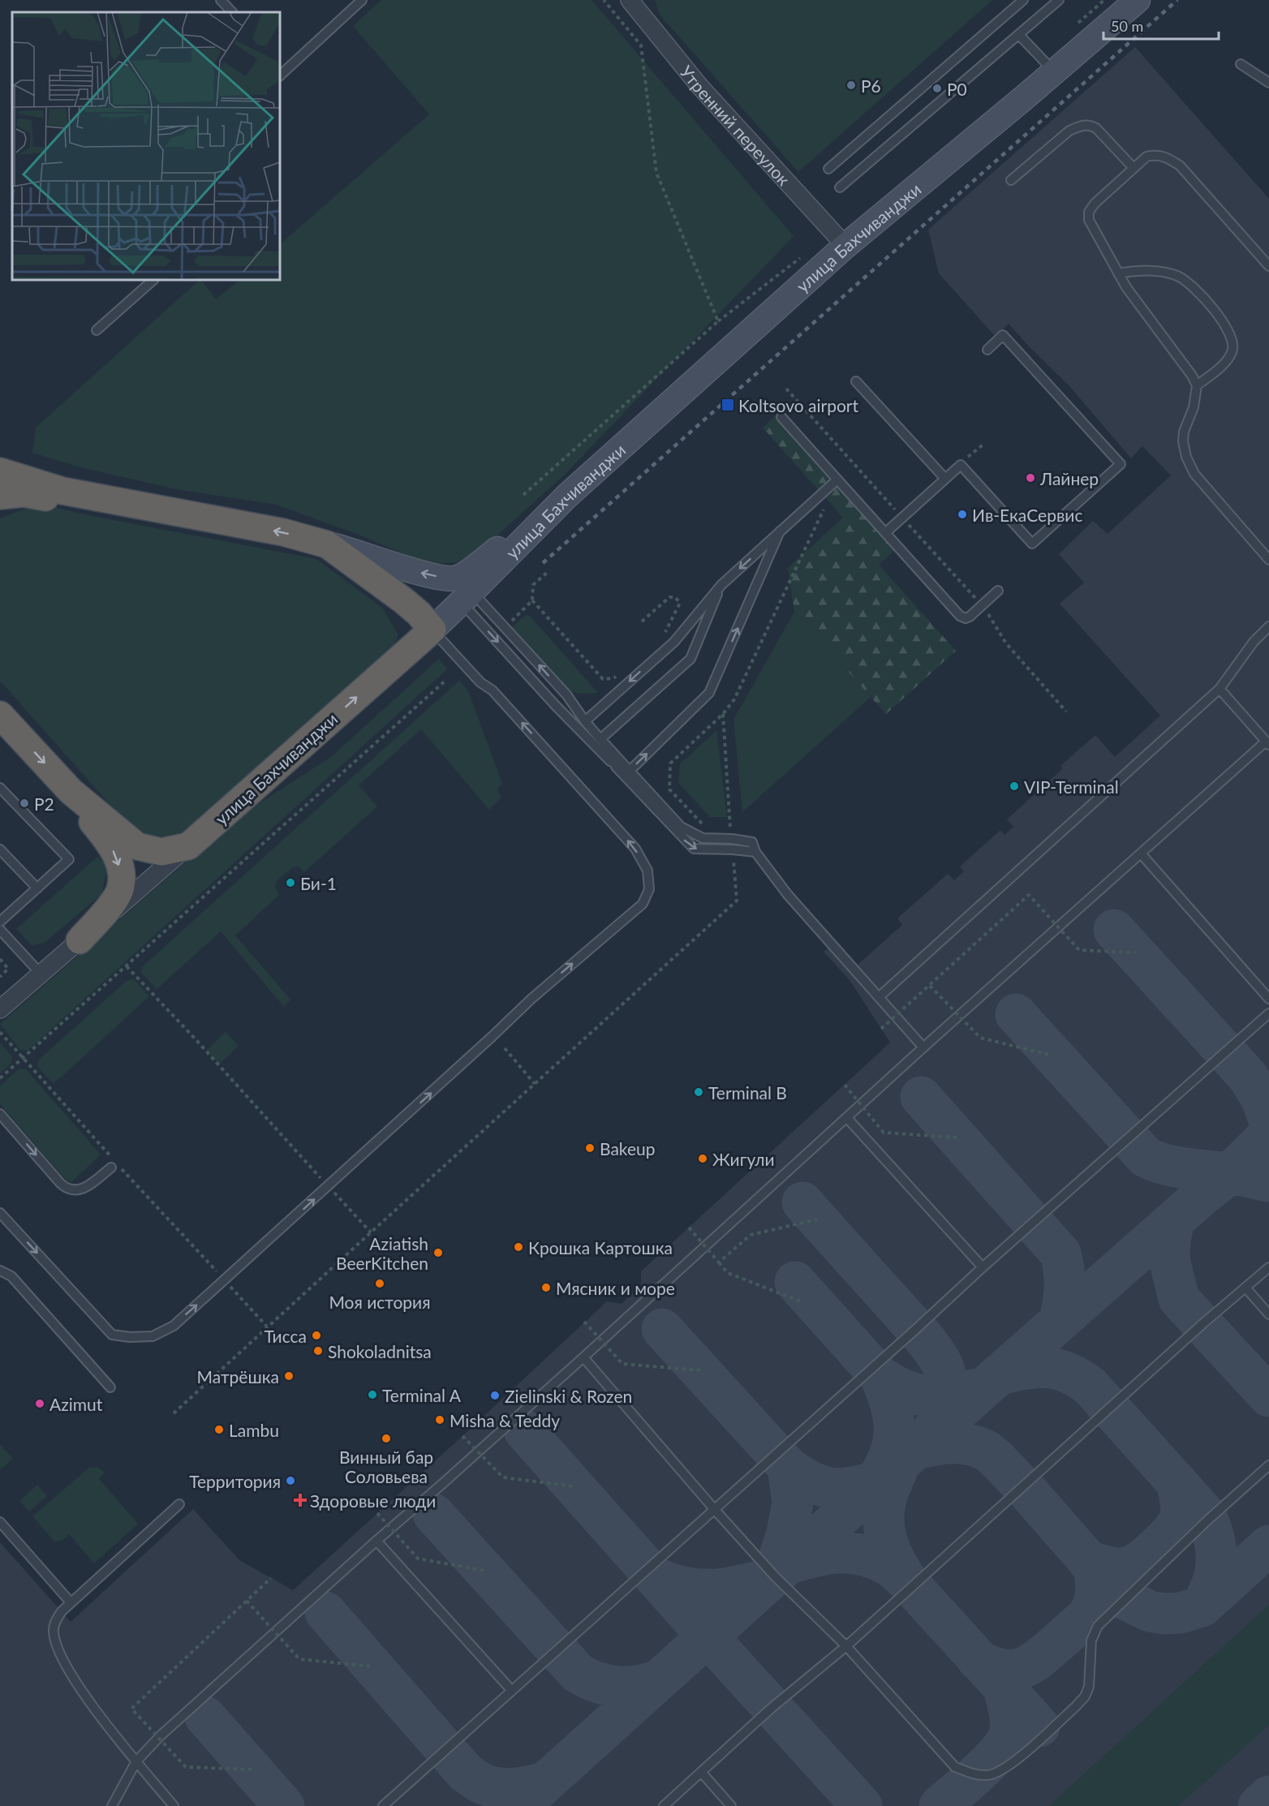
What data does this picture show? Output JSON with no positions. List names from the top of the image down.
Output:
{
  "streets": {
    "highway": ["улица Бахчиванджи"],
    "street": ["Утренний переулок"]
  },
  "crossings": [
    ["Утренний переулок", "улица Бахчиванджи"]
  ],
  "places": {
    "other": [
      "P6",
      "P0",
      "Лайнер",
      "Ив-ЕкаСервис",
      "VIP-Terminal",
      "P2",
      "Би-1",
      "Terminal B",
      "Bakeup",
      "Жигули",
      "Крошка Картошка",
      "Aziatish BeerKitchen",
      "Моя история",
      "Мясник и море",
      "Тисса",
      "Shokoladnitsa",
      "Матрёшка",
      "Terminal A",
      "Zielinski & Rozen",
      "Azimut",
      "Misha & Teddy",
      "Lambu",
      "Винный бар Соловьева",
      "Территория"
    ],
    "transit": ["Koltsovo airport"],
    "health": ["Здоровые люди"]
  },
  "scale_bar": "50 m"
}
